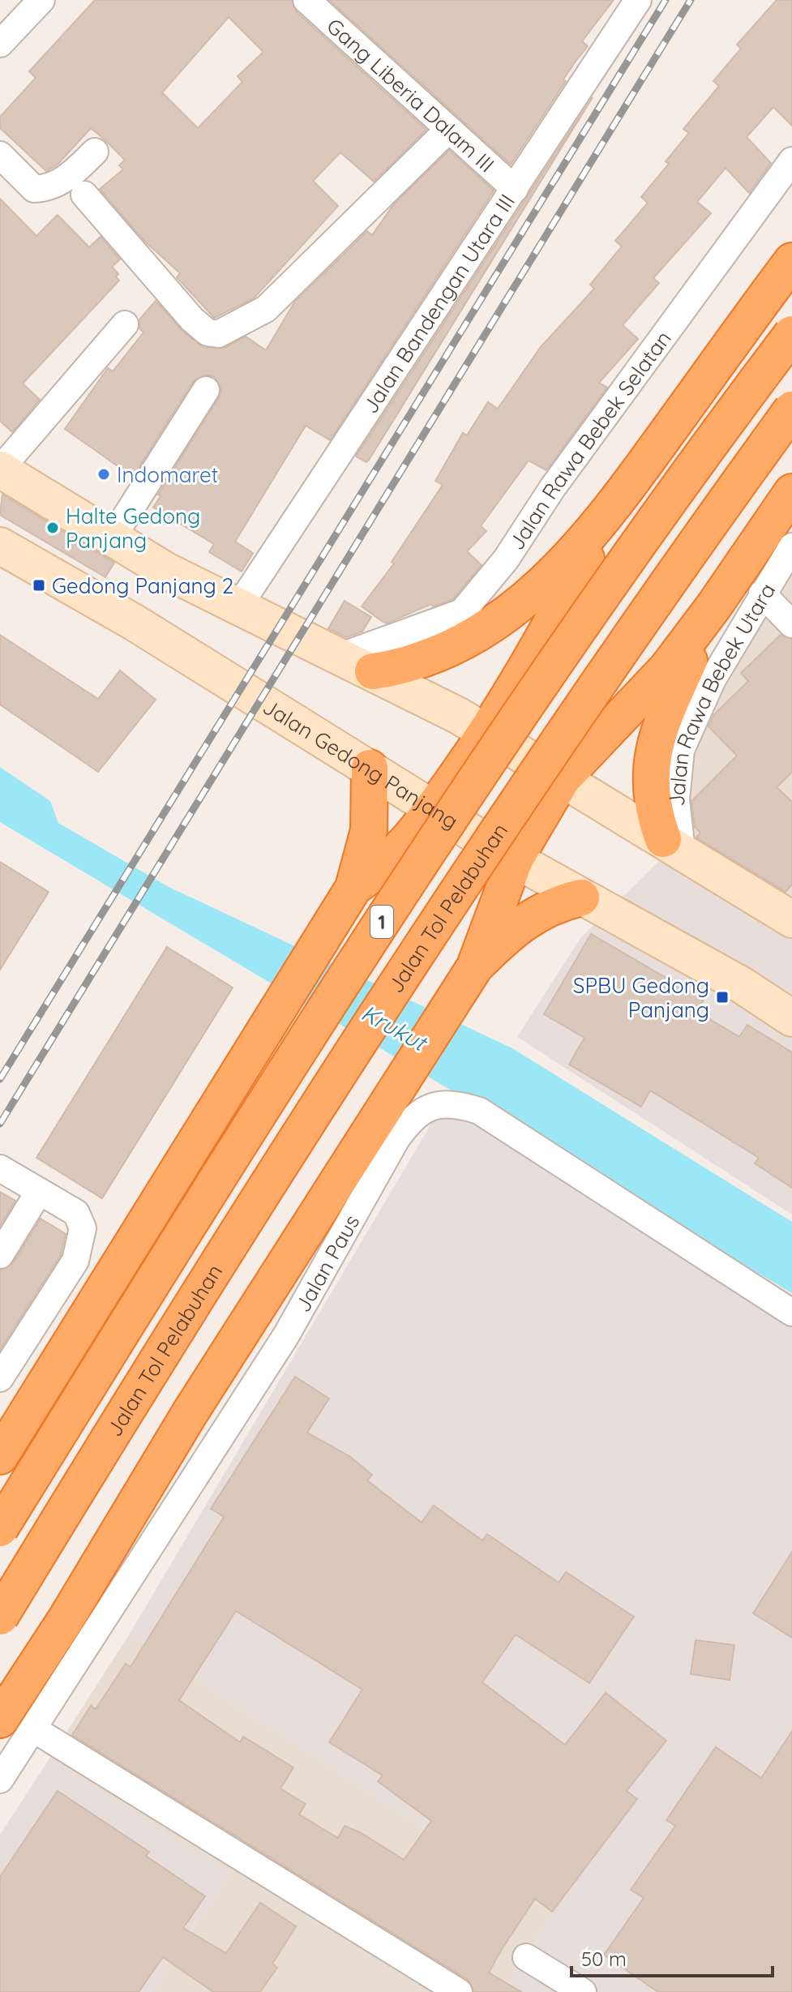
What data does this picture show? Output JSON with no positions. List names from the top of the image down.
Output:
{
  "streets": {
    "highway": ["Jalan Tol Pelabuhan", "1"],
    "main road": ["Jalan Gedong Panjang"],
    "street": [
      "Gang Liberia Dalam III",
      "Jalan Bandengan Utara III",
      "Jalan Rawa Bebek Selatan",
      "Jalan Rawa Bebek Utara",
      "Jalan Paus"
    ]
  },
  "crossings": [
    ["Gang Liberia Dalam III", "Jalan Bandengan Utara III"]
  ],
  "water": ["Krukut"],
  "places": {
    "other": ["Indomaret", "Halte Gedong Panjang"],
    "transit": ["Gedong Panjang 2", "SPBU Gedong Panjang"]
  },
  "scale_bar": "50 m"
}
